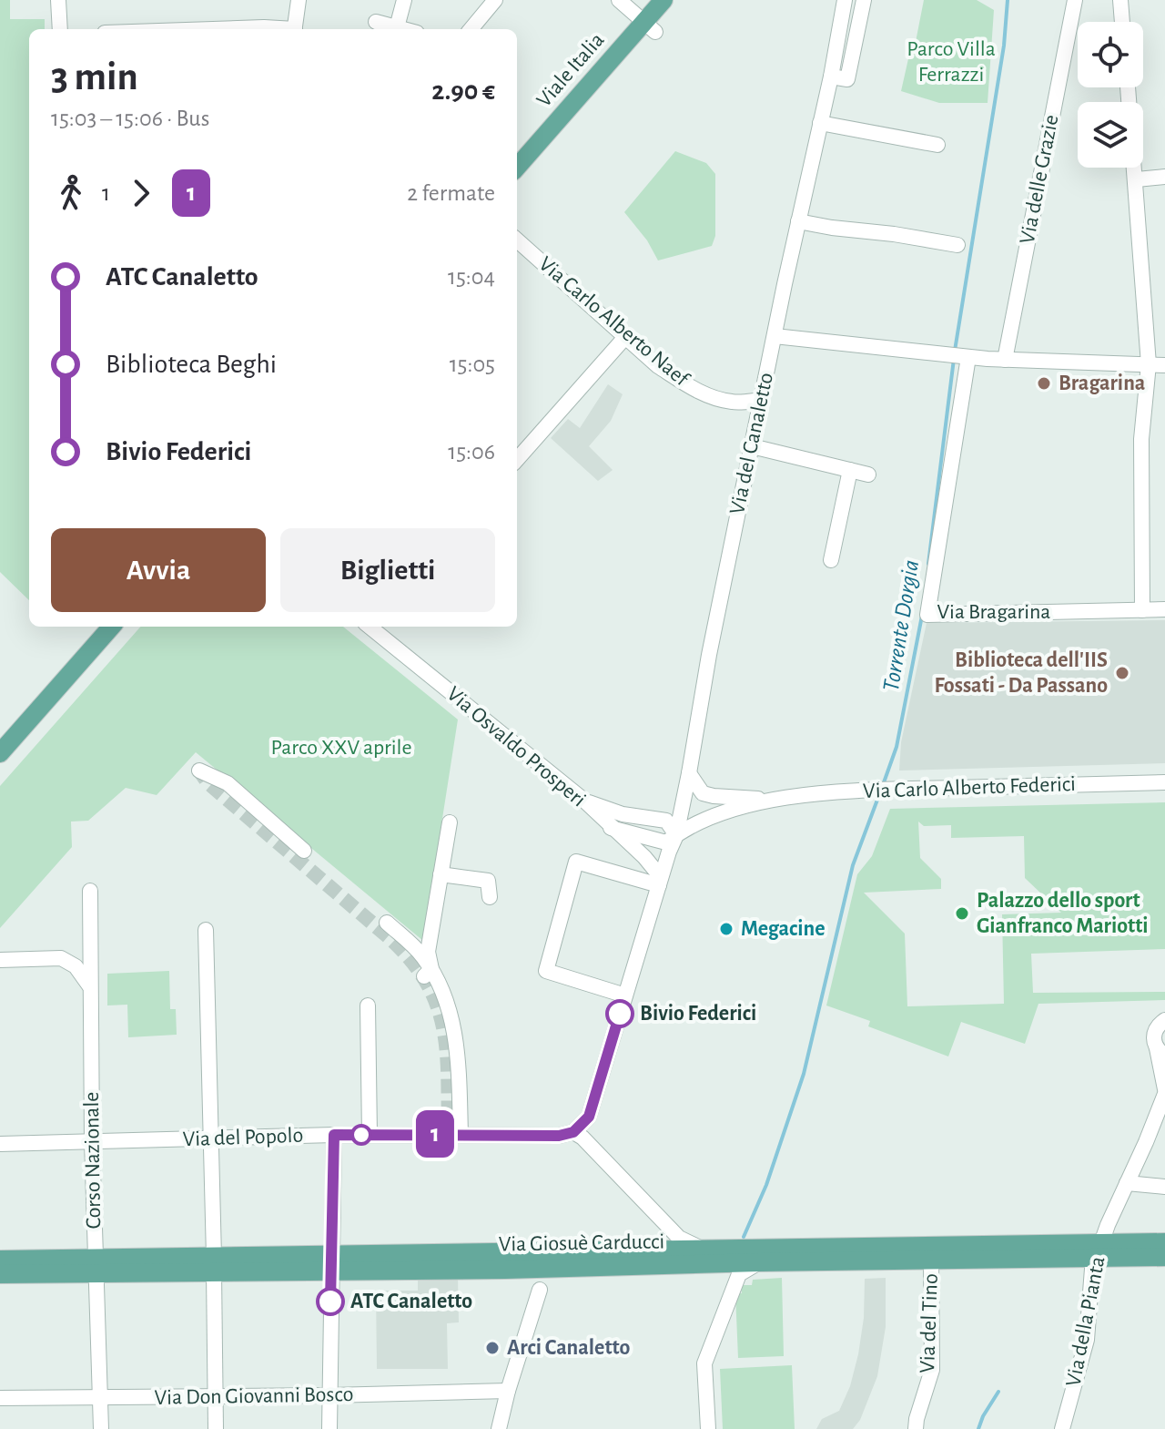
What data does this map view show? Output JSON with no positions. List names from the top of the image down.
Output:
{
  "streets": {
    "main road": ["Viale Italia", "Via Giosuè Carducci"],
    "street": [
      "Via delle Grazie",
      "Via Carlo Alberto Naef",
      "Via del Canaletto",
      "Via Bragarina",
      "Via Osvaldo Prosperi",
      "Via Carlo Alberto Federici",
      "Via del Popolo",
      "Corso Nazionale",
      "Via della Pianta",
      "Via del Tino",
      "Via Don Giovanni Bosco"
    ]
  },
  "crossings": [
    ["Via Carlo Alberto Naef", "Via del Canaletto"],
    ["Via del Canaletto", "Via Osvaldo Prosperi"],
    ["Via del Canaletto", "Via Carlo Alberto Federici"],
    ["Via del Canaletto", "Via del Popolo"],
    ["Via del Popolo", "Corso Nazionale"],
    ["Corso Nazionale", "Via Giosuè Carducci"],
    ["Corso Nazionale", "Via Don Giovanni Bosco"],
    ["Via Giosuè Carducci", "Via della Pianta"],
    ["Via Giosuè Carducci", "Via del Tino"]
  ],
  "water": ["Torrente Dorgia"],
  "parks": ["Parco Villa Ferrazzi", "Parco XXV aprile"],
  "places": [
    "Bragarina",
    "Biblioteca dell'IIS Fossati - Da Passano",
    "Palazzo dello sport Gianfranco Mariotti",
    "Megacine",
    "Bivio Federici",
    "ATC Canaletto",
    "Arci Canaletto"
  ],
  "lines": ["bus line 1"],
  "page": {
    "on_map": "1",
    "heading": ["3 min", "15:03 – 15:06 · Bus", "2.90 €"],
    "legs": ["1", "1", "2 fermate"],
    "list": [
      {
        "name": "ATC Canaletto",
        "value": "15:04"
      },
      {
        "name": "Biblioteca Beghi",
        "value": "15:05"
      },
      {
        "name": "Bivio Federici",
        "value": "15:06"
      }
    ],
    "buttons": ["Avvia", "Biglietti"]
  }
}
